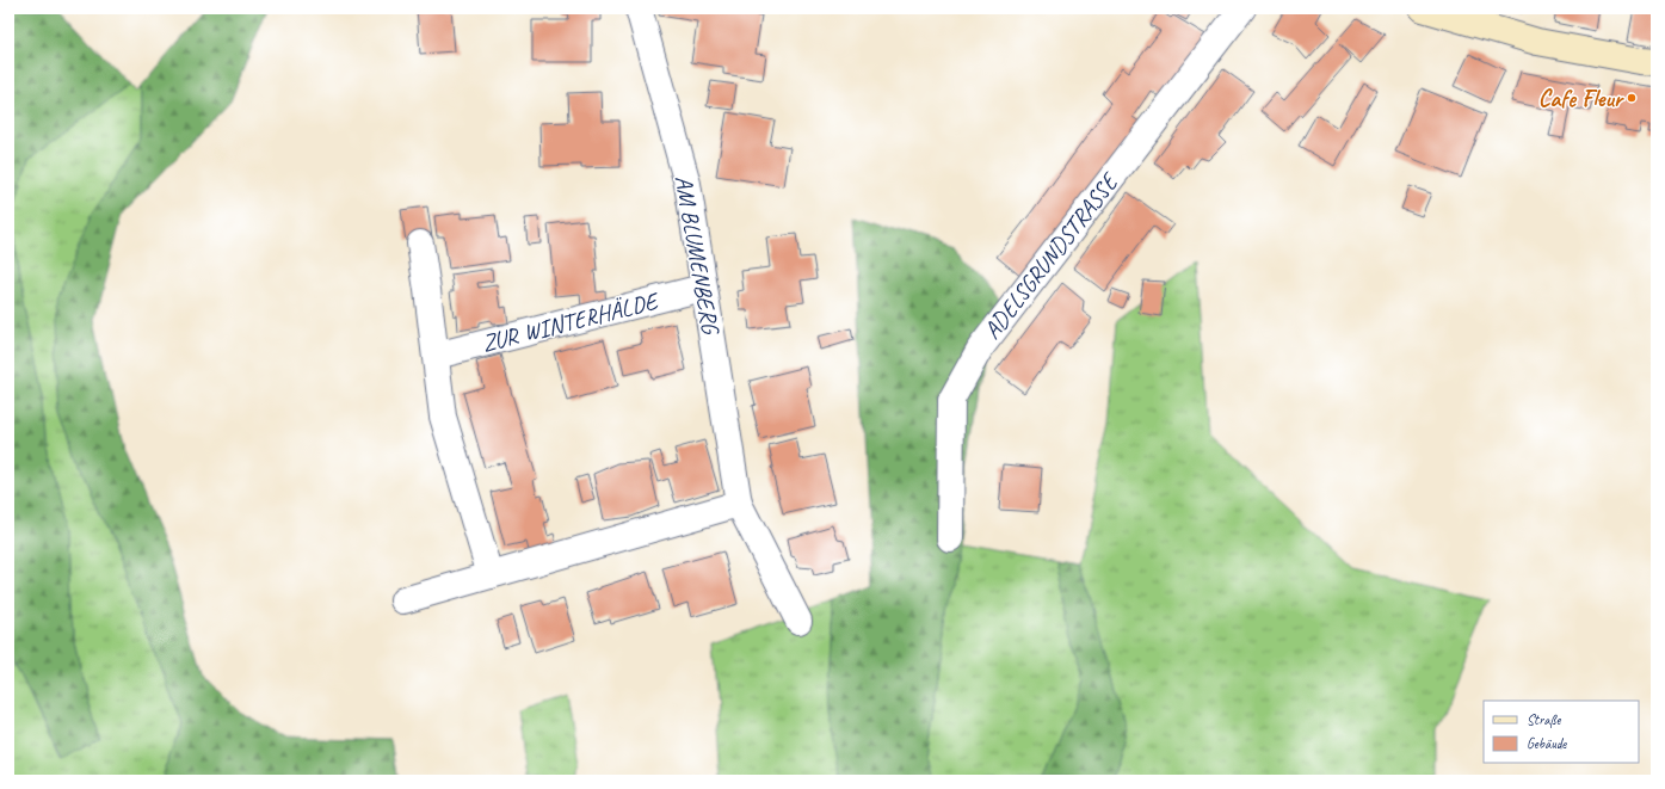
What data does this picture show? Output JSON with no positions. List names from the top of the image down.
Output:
{
  "streets": {
    "street": ["AM BLUMENBERG", "ADELSGRUNDSTRASSE", "ZUR WINTERHÄLDE"]
  },
  "crossings": [
    ["AM BLUMENBERG", "ZUR WINTERHÄLDE"]
  ],
  "places": ["Cafe Fleur"],
  "legend": ["Straße", "Gebäude"]
}
